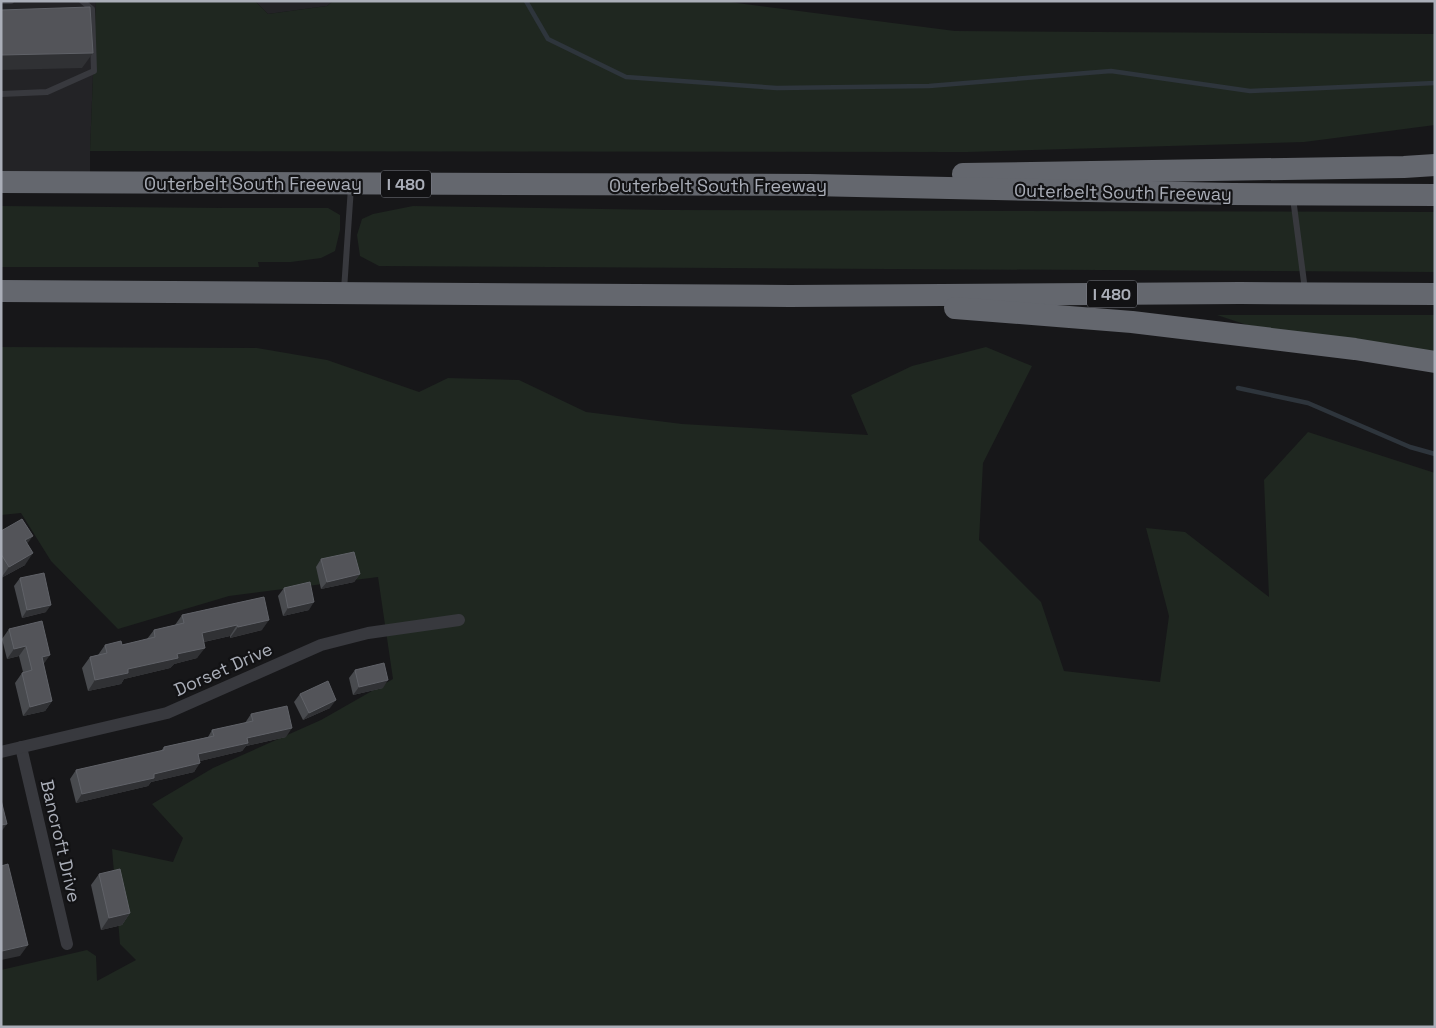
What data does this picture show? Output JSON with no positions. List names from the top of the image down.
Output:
{
  "streets": {
    "highway": ["Outerbelt South Freeway", "I 480"],
    "street": ["Dorset Drive", "Bancroft Drive"]
  },
  "crossings": [
    ["Dorset Drive", "Bancroft Drive"]
  ]
}
